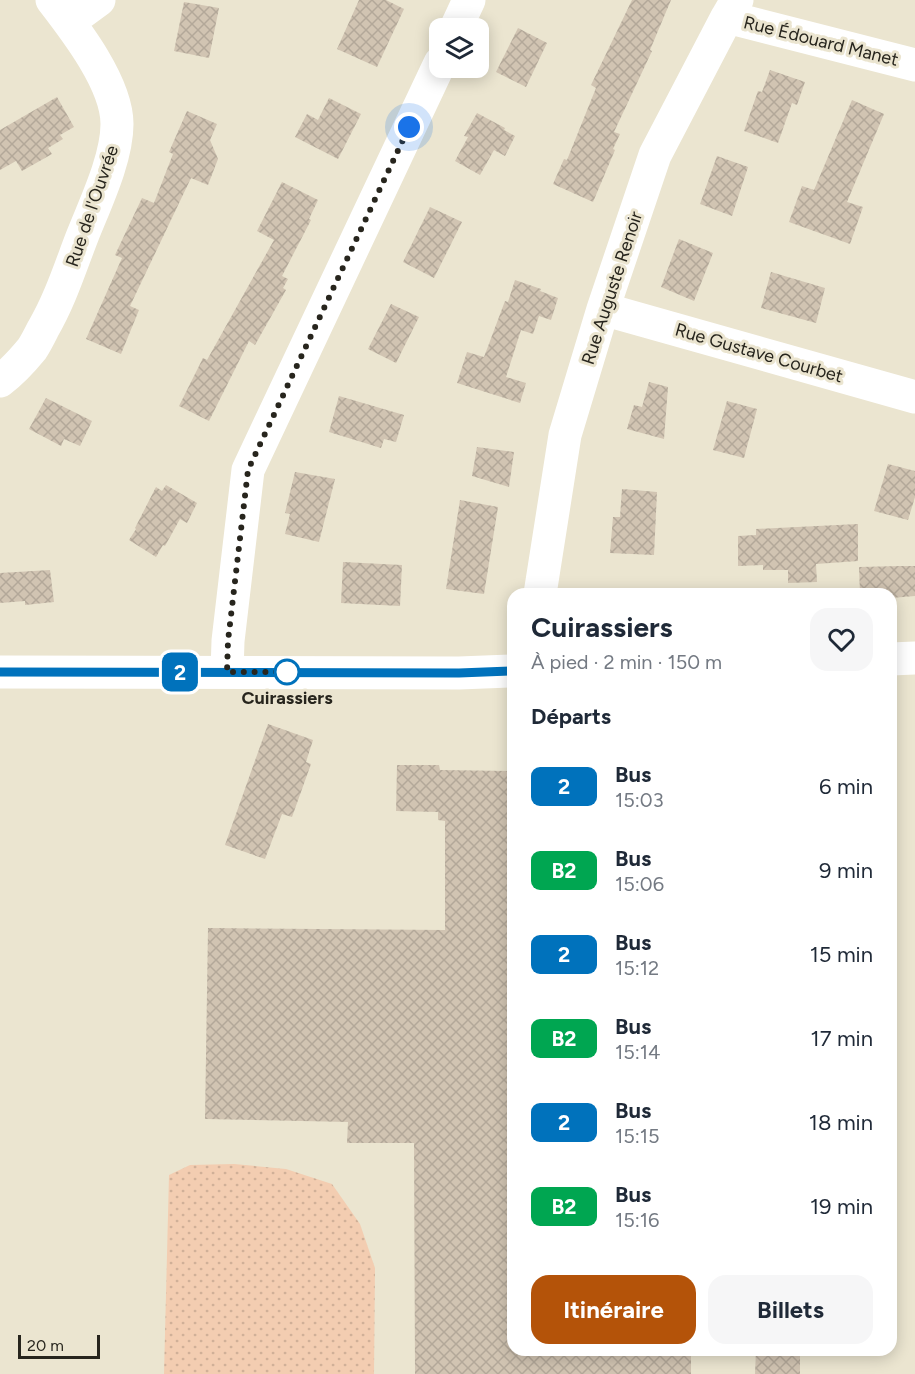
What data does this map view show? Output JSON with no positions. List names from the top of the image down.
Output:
{
  "streets": {
    "street": [
      "Rue Édouard Manet",
      "Rue de l'Ouvrée",
      "Rue Auguste Renoir",
      "Rue Gustave Courbet"
    ]
  },
  "crossings": [
    ["Rue Édouard Manet", "Rue Auguste Renoir"],
    ["Rue Auguste Renoir", "Rue Gustave Courbet"]
  ],
  "places": ["Cuirassiers"],
  "lines": ["bus line 2"],
  "scale_bar": "20 m",
  "page": {
    "on_map": "2",
    "heading": [
      ["Cuirassiers", "À pied · 2 min · 150 m"],
      "Départs"
    ],
    "list": [
      {
        "mark": "2",
        "name": "Bus",
        "note": "15:03",
        "value": "6 min"
      },
      {
        "mark": "B2",
        "name": "Bus",
        "note": "15:06",
        "value": "9 min"
      },
      {
        "mark": "2",
        "name": "Bus",
        "note": "15:12",
        "value": "15 min"
      },
      {
        "mark": "B2",
        "name": "Bus",
        "note": "15:14",
        "value": "17 min"
      },
      {
        "mark": "2",
        "name": "Bus",
        "note": "15:15",
        "value": "18 min"
      },
      {
        "mark": "B2",
        "name": "Bus",
        "note": "15:16",
        "value": "19 min"
      }
    ],
    "buttons": ["Itinéraire", "Billets"],
    "scale": "20 m"
  }
}
